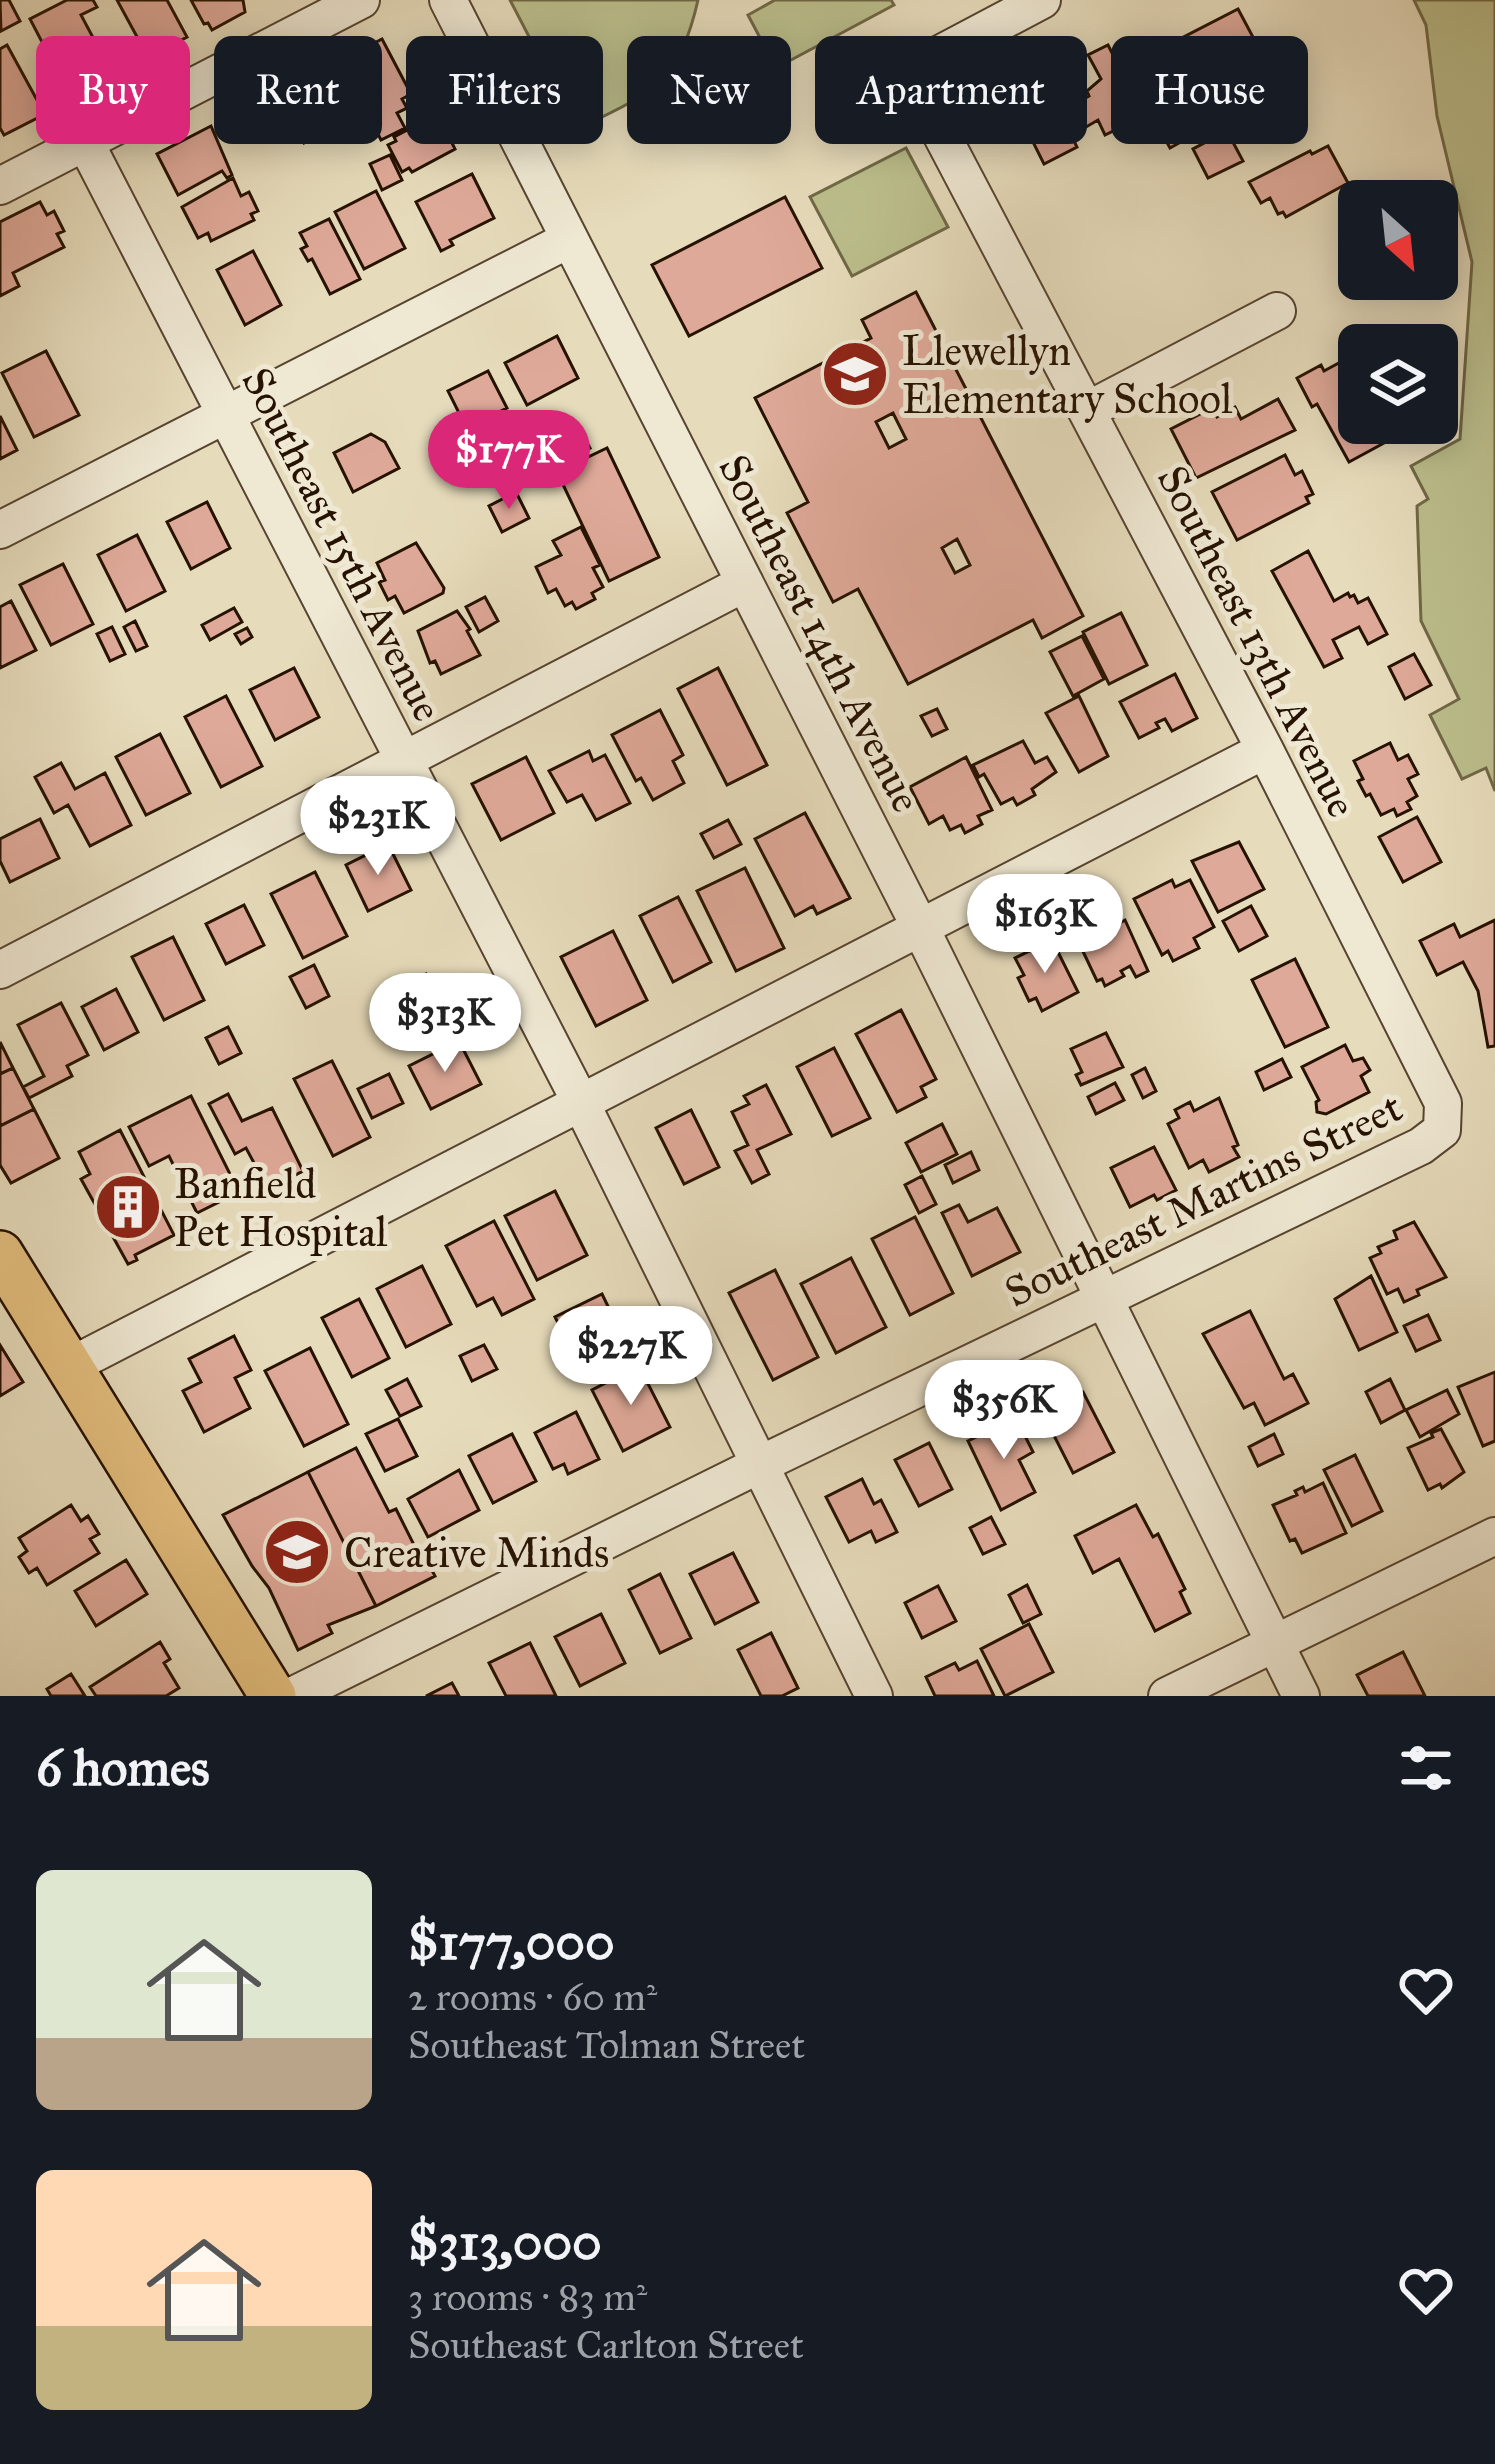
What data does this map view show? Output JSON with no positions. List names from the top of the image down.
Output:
{
  "streets": {
    "street": [
      "Southeast 15th Avenue",
      "Southeast 14th Avenue",
      "Southeast 13th Avenue",
      "Southeast Martins Street"
    ]
  },
  "crossings": [
    ["Southeast 15th Avenue", "Southeast Martins Street"],
    ["Southeast 14th Avenue", "Southeast Martins Street"],
    ["Southeast 13th Avenue", "Southeast Martins Street"]
  ],
  "places": {
    "school or university": ["Llewellyn Elementary School", "Creative Minds"],
    "building": ["Banfield Pet Hospital"]
  },
  "north": "bottom right",
  "page": {
    "chip": [
      "Buy",
      "Rent",
      "Filters",
      "New",
      "Apartment",
      "House"
    ],
    "price": [
      "$177K",
      "$231K",
      "$163K",
      "$313K",
      "$227K",
      "$356K"
    ],
    "heading": "6 homes",
    "list": [
      {
        "name": "$177,000",
        "note": "2 rooms · 60 m² · Southeast Tolman Street"
      },
      {
        "name": "$313,000",
        "note": "3 rooms · 83 m² · Southeast Carlton Street"
      }
    ]
  }
}
